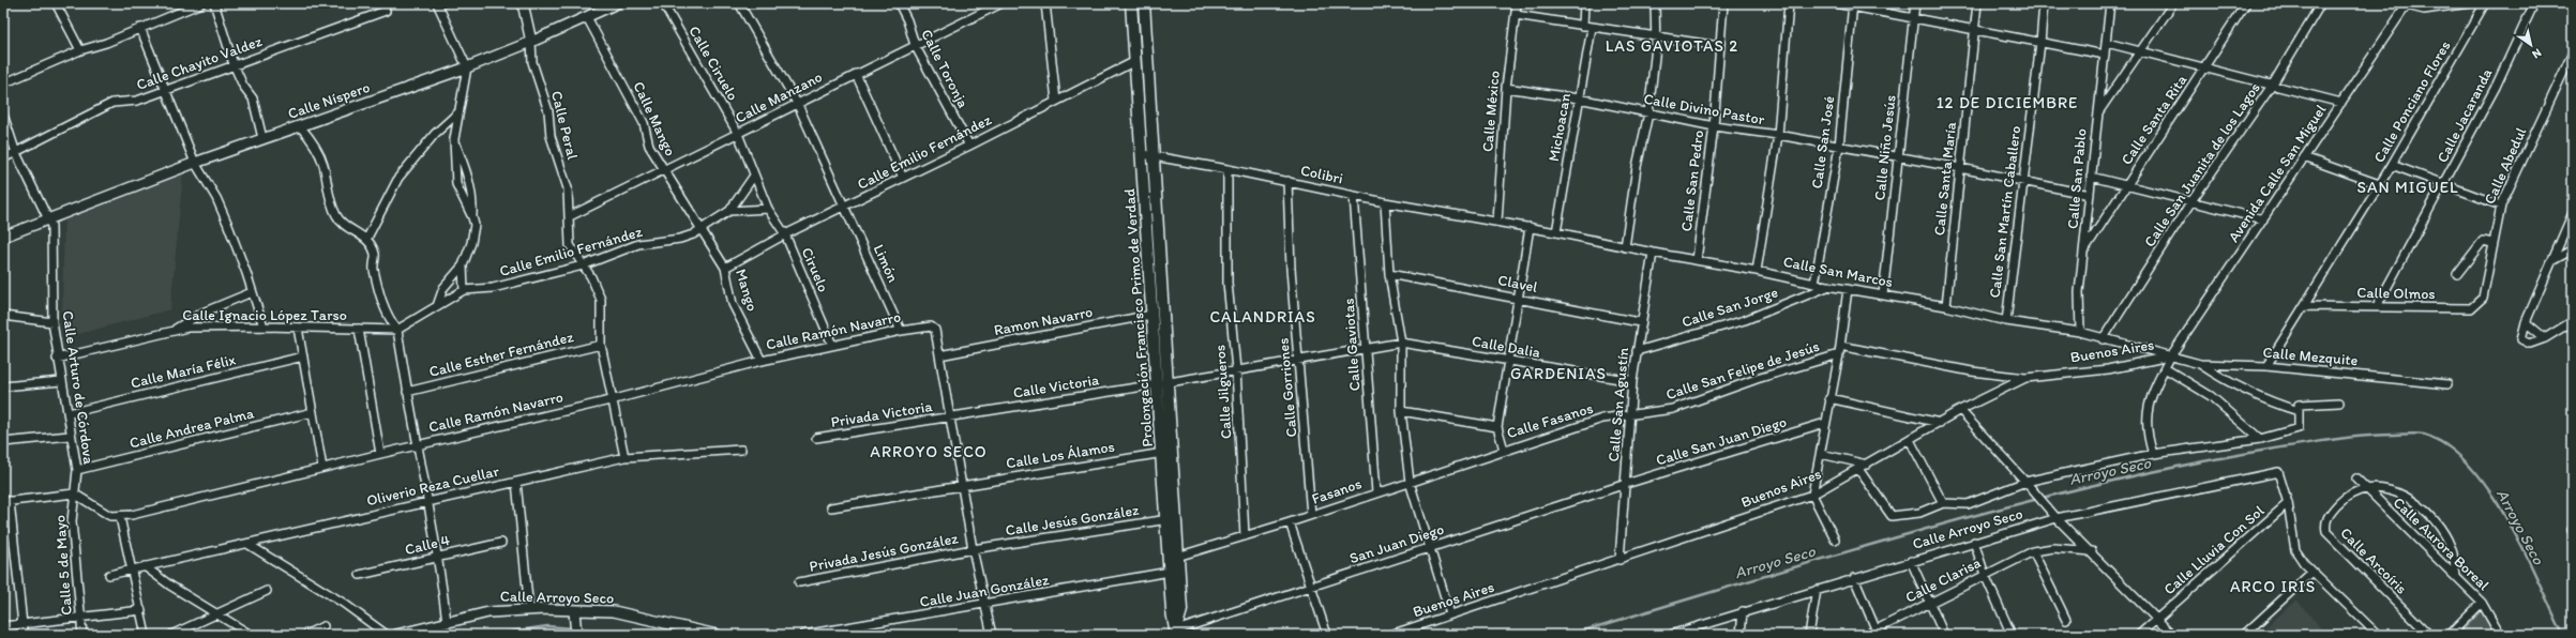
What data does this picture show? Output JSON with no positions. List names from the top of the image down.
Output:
{
  "streets": {
    "main road": ["Prolongación Francisco Primo de Verdad"],
    "street": [
      "Calle Chayito Valdez",
      "Calle Ciruelo",
      "Calle Toronja",
      "Calle Manzano",
      "Calle Níspero",
      "Calle Ponciano Flores",
      "Calle Divino Pastor",
      "Calle México",
      "Calle Jacaranda",
      "Calle Mango",
      "Calle Santa Rita",
      "Calle Peral",
      "Michoacan",
      "Calle San José",
      "Calle Niño Jesús",
      "Calle Emilio Fernández",
      "Calle San Juanita de los Lagos",
      "Calle Abedul",
      "Avenida Calle San Miguel",
      "Colibri",
      "Calle Santa María",
      "Calle San Pablo",
      "Calle San Pedro",
      "Calle San Martín Caballero",
      "Limón",
      "Ciruelo",
      "Calle San Marcos",
      "Clavel",
      "Mango",
      "Calle Olmos",
      "Calle San Jorge",
      "Calle Ignacio López Tarso",
      "Ramon Navarro",
      "Calle Ramón Navarro",
      "Calle Gaviotas",
      "Calle Dalia",
      "Buenos Aires",
      "Calle Esther Fernández",
      "Calle Mezquite",
      "Calle San Felipe de Jesús",
      "Calle María Félix",
      "Calle Victoria",
      "Calle Arturo de Córdova",
      "Calle Gorriones",
      "Calle Jilgueros",
      "Calle San Agustín",
      "Privada Victoria",
      "Calle Fasanos",
      "Calle Andrea Palma",
      "Calle San Juan Diego",
      "Calle Los Álamos",
      "Oliverio Reza Cuellar",
      "Fasanos",
      "Calle Jesús González",
      "Calle Arroyo Seco",
      "San Juan Diego",
      "Calle Aurora Boreal",
      "Calle 4",
      "Calle Lluvia Con Sol",
      "Privada Jesús González",
      "Calle Arcoíris",
      "Calle 5 de Mayo",
      "Calle Clarisa",
      "Calle Juan González"
    ]
  },
  "crossings": [
    ["Calle Chayito Valdez", "Calle Arturo de Córdova"],
    ["Calle Ciruelo", "Calle Manzano"],
    ["Calle Ciruelo", "Calle Emilio Fernández"],
    ["Calle Ciruelo", "Ciruelo"],
    ["Calle Toronja", "Calle Manzano"],
    ["Calle Toronja", "Calle Emilio Fernández"],
    ["Calle Manzano", "Calle Mango"],
    ["Calle Manzano", "Calle Peral"],
    ["Calle Manzano", "Limón"],
    ["Calle Níspero", "Calle Mango"],
    ["Calle Níspero", "Calle Peral"],
    ["Calle Níspero", "Calle Arturo de Córdova"],
    ["Calle Ponciano Flores", "Calle Olmos"],
    ["Calle Ponciano Flores", "Calle Mezquite"],
    ["Calle Divino Pastor", "Calle México"],
    ["Calle Divino Pastor", "Michoacan"],
    ["Calle Divino Pastor", "Calle San José"],
    ["Calle Divino Pastor", "Calle Niño Jesús"],
    ["Calle Divino Pastor", "Calle Santa María"],
    ["Calle Divino Pastor", "Calle San Pablo"],
    ["Calle Divino Pastor", "Calle San Pedro"],
    ["Calle Divino Pastor", "Calle San Martín Caballero"],
    ["Calle México", "Colibri"],
    ["Calle México", "Calle San Marcos"],
    ["Calle Jacaranda", "Calle Olmos"],
    ["Calle Mango", "Calle Emilio Fernández"],
    ["Calle Mango", "Mango"],
    ["Calle Santa Rita", "Calle San Pablo"],
    ["Calle Peral", "Calle Emilio Fernández"],
    ["Calle Peral", "Calle Ramón Navarro"],
    ["Calle Peral", "Calle Esther Fernández"],
    ["Calle Peral", "Oliverio Reza Cuellar"],
    ["Michoacan", "Calle San Marcos"],
    ["Calle San José", "Calle San Marcos"],
    ["Calle Niño Jesús", "Calle San Marcos"],
    ["Calle Emilio Fernández", "Limón"],
    ["Calle Emilio Fernández", "Ciruelo"],
    ["Calle Emilio Fernández", "Mango"],
    ["Calle Emilio Fernández", "Calle Ignacio López Tarso"],
    ["Calle Emilio Fernández", "Prolongación Francisco Primo de Verdad"],
    ["Calle San Juanita de los Lagos", "Calle San Marcos"],
    ["Calle Abedul", "Calle Olmos"],
    ["Avenida Calle San Miguel", "Calle San Marcos"],
    ["Avenida Calle San Miguel", "Buenos Aires"],
    ["Avenida Calle San Miguel", "Calle Mezquite"],
    ["Avenida Calle San Miguel", "Calle Arroyo Seco"],
    ["Colibri", "Calle San Marcos"],
    ["Colibri", "Prolongación Francisco Primo de Verdad"],
    ["Colibri", "Calle Gaviotas"],
    ["Colibri", "Calle Gorriones"],
    ["Colibri", "Calle Jilgueros"],
    ["Calle Santa María", "Calle San Marcos"],
    ["Calle San Pablo", "Calle San Marcos"],
    ["Calle San Pedro", "Calle San Marcos"],
    ["Calle San Martín Caballero", "Calle San Marcos"],
    ["Limón", "Calle Ramón Navarro"],
    ["Ciruelo", "Calle Ramón Navarro"],
    ["Calle San Marcos", "Calle San Jorge"],
    ["Calle San Marcos", "Buenos Aires"],
    ["Calle San Marcos", "Calle Mezquite"],
    ["Calle San Marcos", "Calle San Agustín"],
    ["Clavel", "Calle San Agustín"],
    ["Mango", "Calle Ramón Navarro"],
    ["Calle San Jorge", "Calle San Agustín"],
    ["Calle Ignacio López Tarso", "Calle Arturo de Córdova"],
    ["Prolongación Francisco Primo de Verdad", "Ramon Navarro"],
    ["Prolongación Francisco Primo de Verdad", "Calle Victoria"],
    ["Prolongación Francisco Primo de Verdad", "Calle Los Álamos"],
    ["Prolongación Francisco Primo de Verdad", "Fasanos"],
    ["Prolongación Francisco Primo de Verdad", "Calle Jesús González"],
    ["Prolongación Francisco Primo de Verdad", "San Juan Diego"],
    ["Prolongación Francisco Primo de Verdad", "Calle Juan González"],
    ["Ramon Navarro", "Calle Ramón Navarro"],
    ["Calle Ramón Navarro", "Calle Arturo de Córdova"],
    ["Calle Ramón Navarro", "Calle 5 de Mayo"],
    ["Calle Gaviotas", "Calle Dalia"],
    ["Calle Gaviotas", "Fasanos"],
    ["Calle Dalia", "Calle Victoria"],
    ["Calle Dalia", "Calle Gorriones"],
    ["Calle Dalia", "Calle San Agustín"],
    ["Buenos Aires", "Calle Mezquite"],
    ["Buenos Aires", "Calle San Agustín"],
    ["Buenos Aires", "Calle Arroyo Seco"],
    ["Calle San Felipe de Jesús", "Calle San Agustín"],
    ["Calle San Felipe de Jesús", "Calle Fasanos"],
    ["Calle María Félix", "Calle Arturo de Córdova"],
    ["Calle Victoria", "Calle Gorriones"],
    ["Calle Victoria", "Calle Jilgueros"],
    ["Calle Victoria", "Privada Victoria"],
    ["Calle Arturo de Córdova", "Calle Andrea Palma"],
    ["Calle Arturo de Córdova", "Calle 5 de Mayo"],
    ["Calle Gorriones", "Fasanos"],
    ["Calle Jilgueros", "Fasanos"],
    ["Calle San Agustín", "Calle Fasanos"],
    ["Calle San Agustín", "Calle San Juan Diego"],
    ["Calle San Agustín", "San Juan Diego"],
    ["Calle Fasanos", "Fasanos"],
    ["Calle San Juan Diego", "San Juan Diego"],
    ["Calle Jesús González", "Privada Jesús González"],
    ["Calle Arroyo Seco", "Calle Lluvia Con Sol"],
    ["Calle Aurora Boreal", "Calle Arcoíris"]
  ],
  "districts": [
    "LAS GAVIOTAS 2",
    "12 DE DICIEMBRE",
    "SAN MIGUEL",
    "CALANDRIAS",
    "GARDENIAS",
    "ARROYO SECO",
    "ARCO IRIS"
  ],
  "water": ["Arroyo Seco"],
  "north": "bottom right"
}
